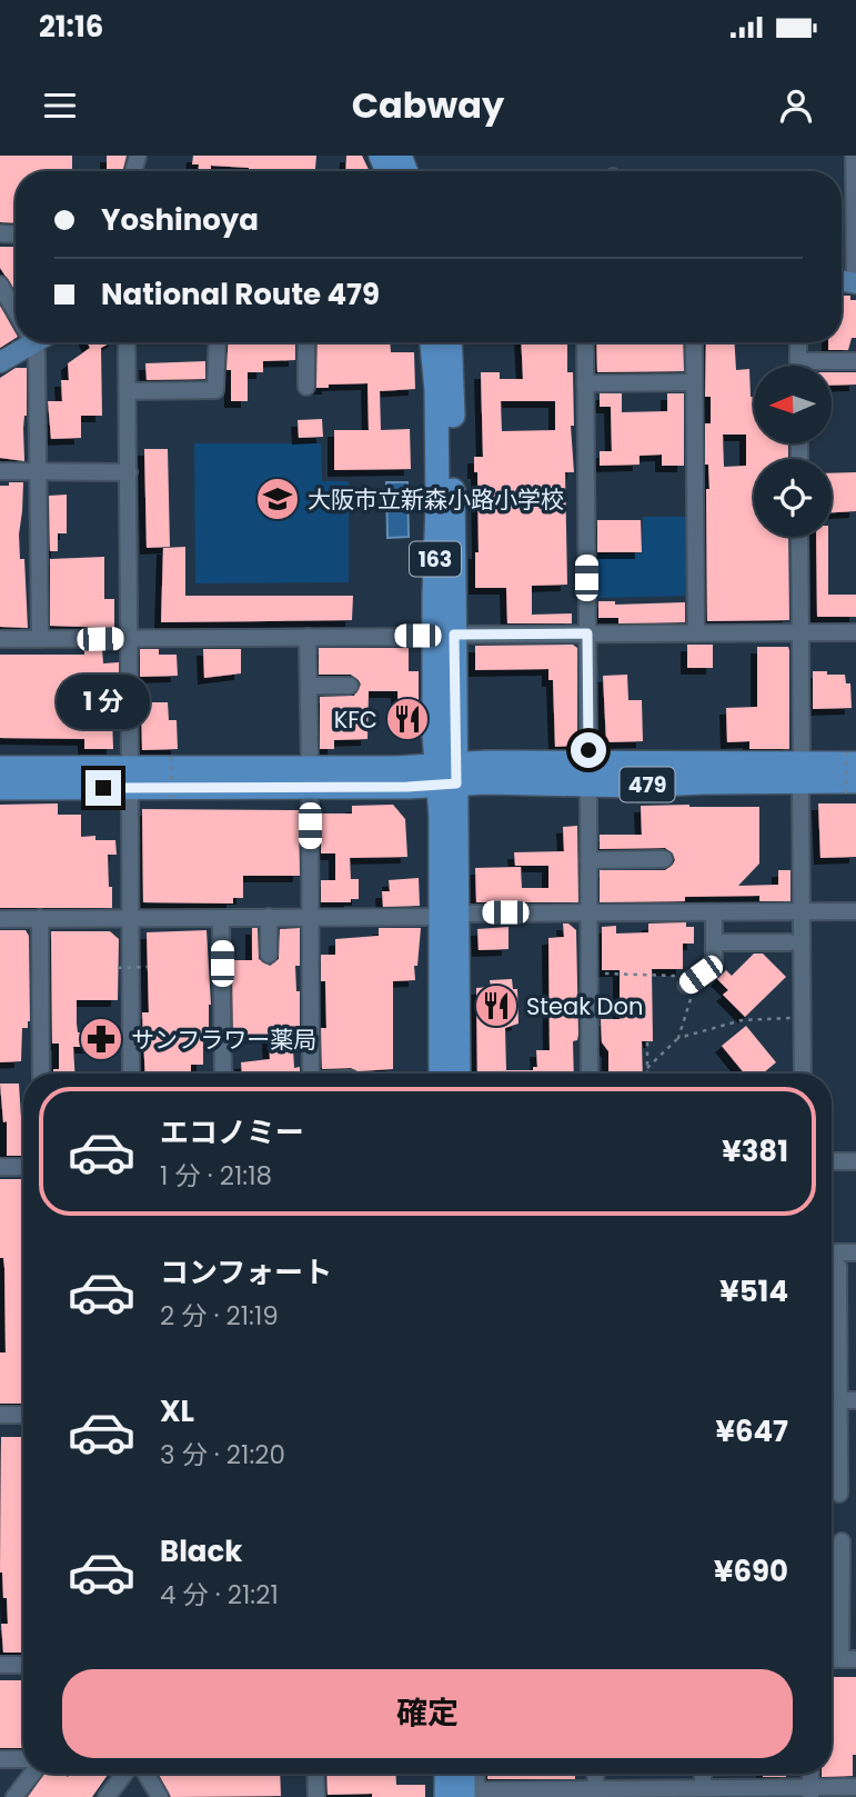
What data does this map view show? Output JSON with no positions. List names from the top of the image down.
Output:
{
  "streets": {
    "highway": ["163", "479"]
  },
  "crossings": [
    ["163", "479"]
  ],
  "places": {
    "school or university": ["大阪市立新森小路小学校"],
    "restaurant": ["KFC", "Steak Don"],
    "pharmacy": ["サンフラワー薬局"]
  },
  "north": "left",
  "page": {
    "status": "21:16",
    "header": "Cabway",
    "banner": ["Yoshinoya", "National Route 479"],
    "bubble": "1 分",
    "list": [
      {
        "name": "エコノミー",
        "note": "1 分 · 21:18",
        "value": "¥381"
      },
      {
        "name": "コンフォート",
        "note": "2 分 · 21:19",
        "value": "¥514"
      },
      {
        "name": "XL",
        "note": "3 分 · 21:20",
        "value": "¥647"
      },
      {
        "name": "Black",
        "note": "4 分 · 21:21",
        "value": "¥690"
      }
    ],
    "buttons": "確定"
  }
}
